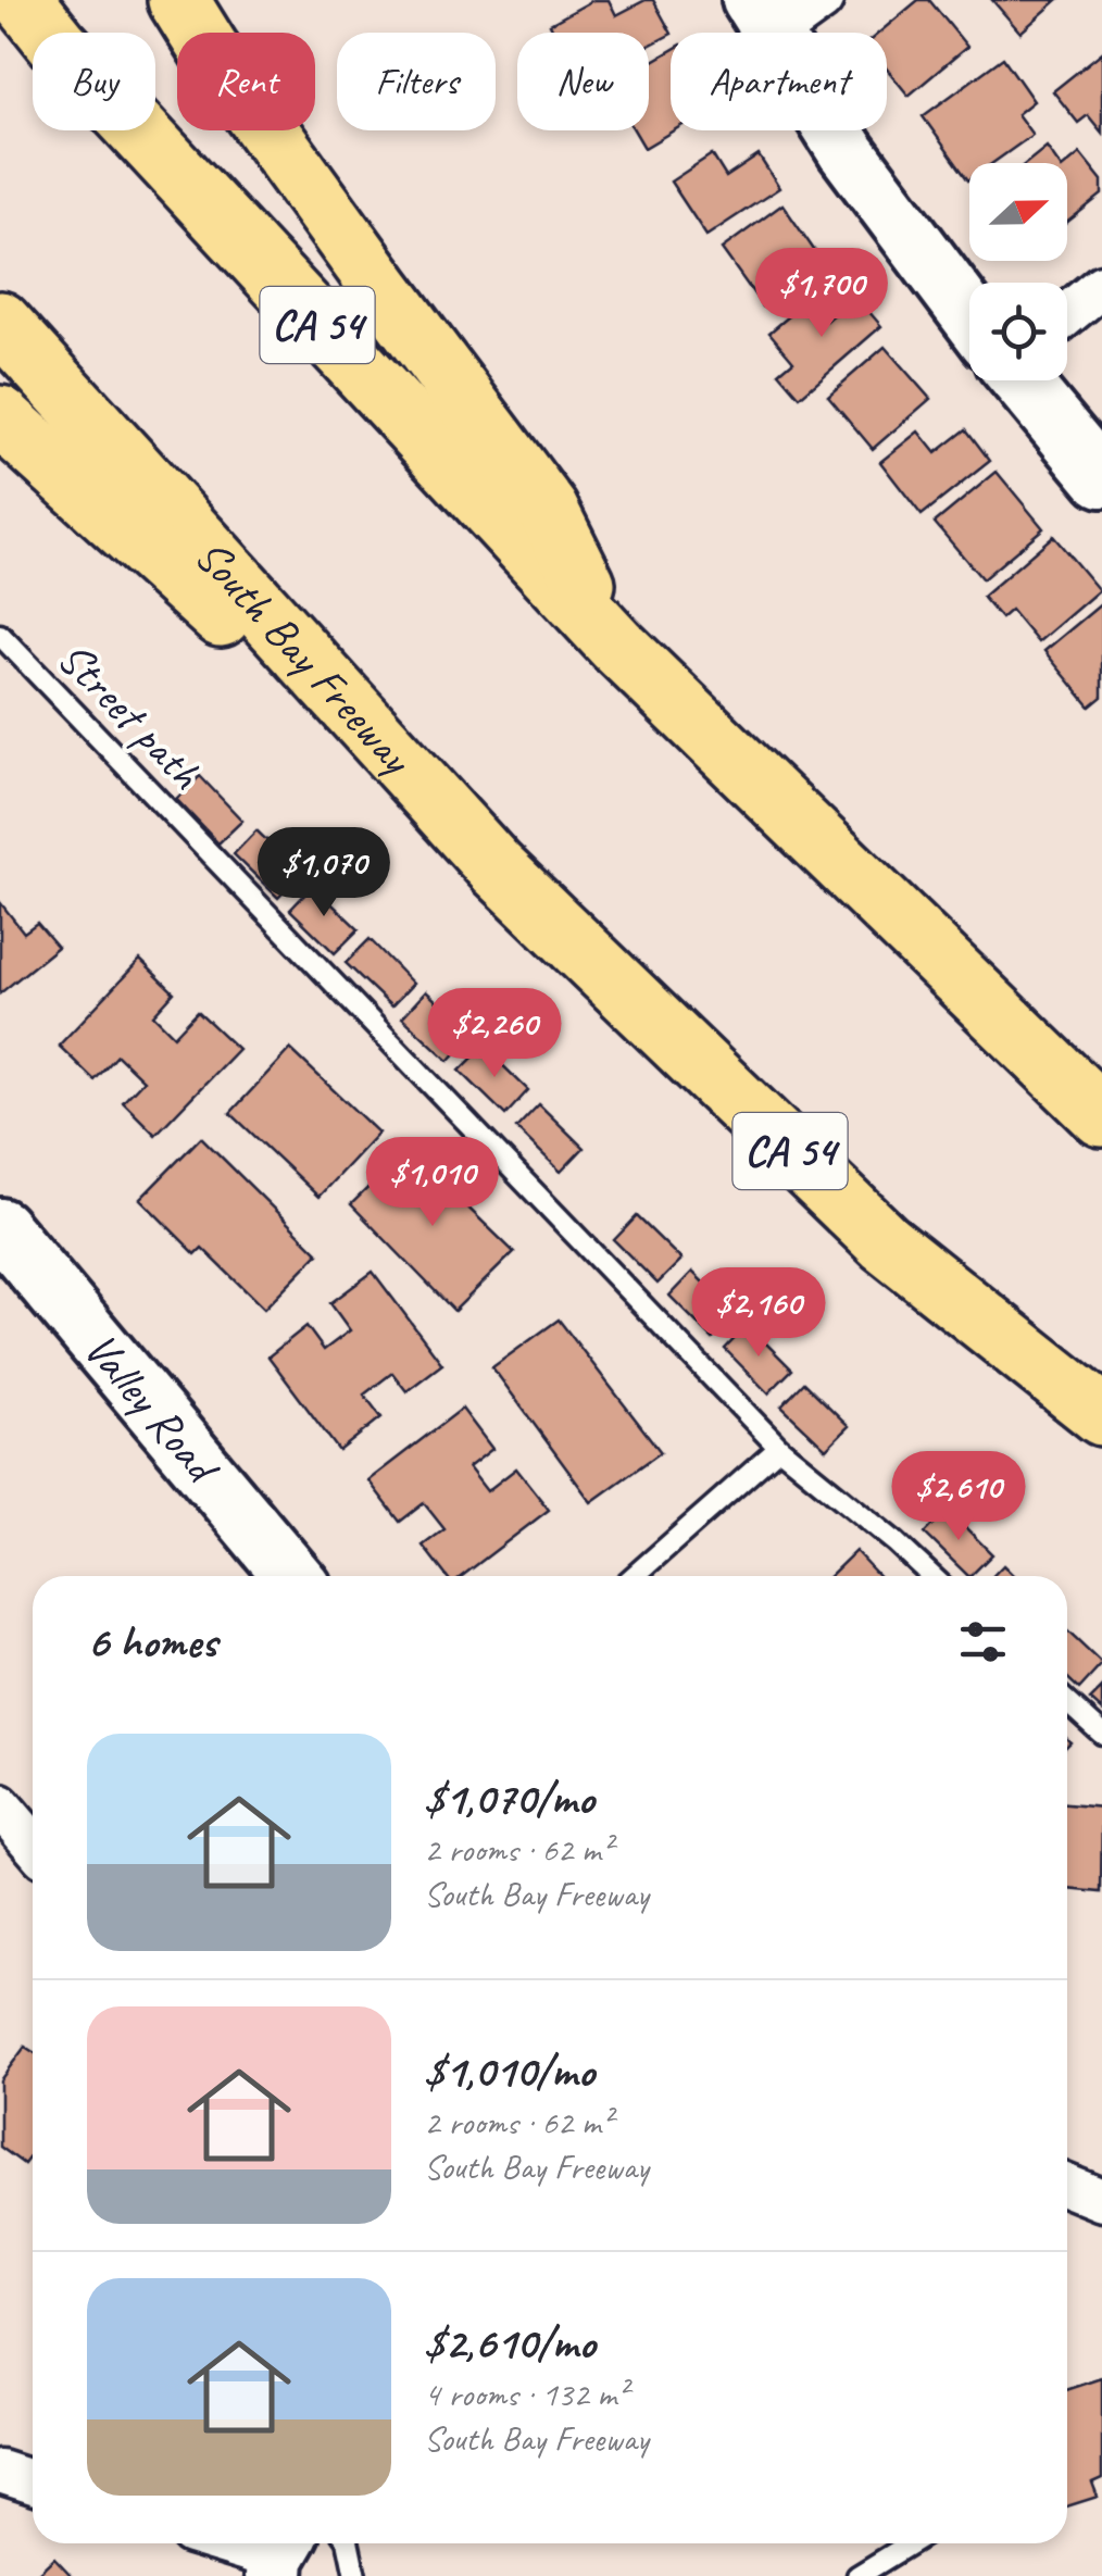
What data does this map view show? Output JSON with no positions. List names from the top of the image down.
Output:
{
  "streets": {
    "highway": ["CA 54", "South Bay Freeway"],
    "main road": ["Valley Road"],
    "lane": ["Street path"]
  },
  "north": "right",
  "page": {
    "chip": [
      "Buy",
      "Rent",
      "Filters",
      "New",
      "Apartment"
    ],
    "price": [
      "$1,700",
      "$1,070",
      "$2,260",
      "$1,010",
      "$2,160",
      "$2,610"
    ],
    "heading": "6 homes",
    "list": [
      {
        "name": "$1,070/mo",
        "note": "2 rooms · 62 m² · South Bay Freeway"
      },
      {
        "name": "$1,010/mo",
        "note": "2 rooms · 62 m² · South Bay Freeway"
      },
      {
        "name": "$2,610/mo",
        "note": "4 rooms · 132 m² · South Bay Freeway"
      }
    ]
  }
}
